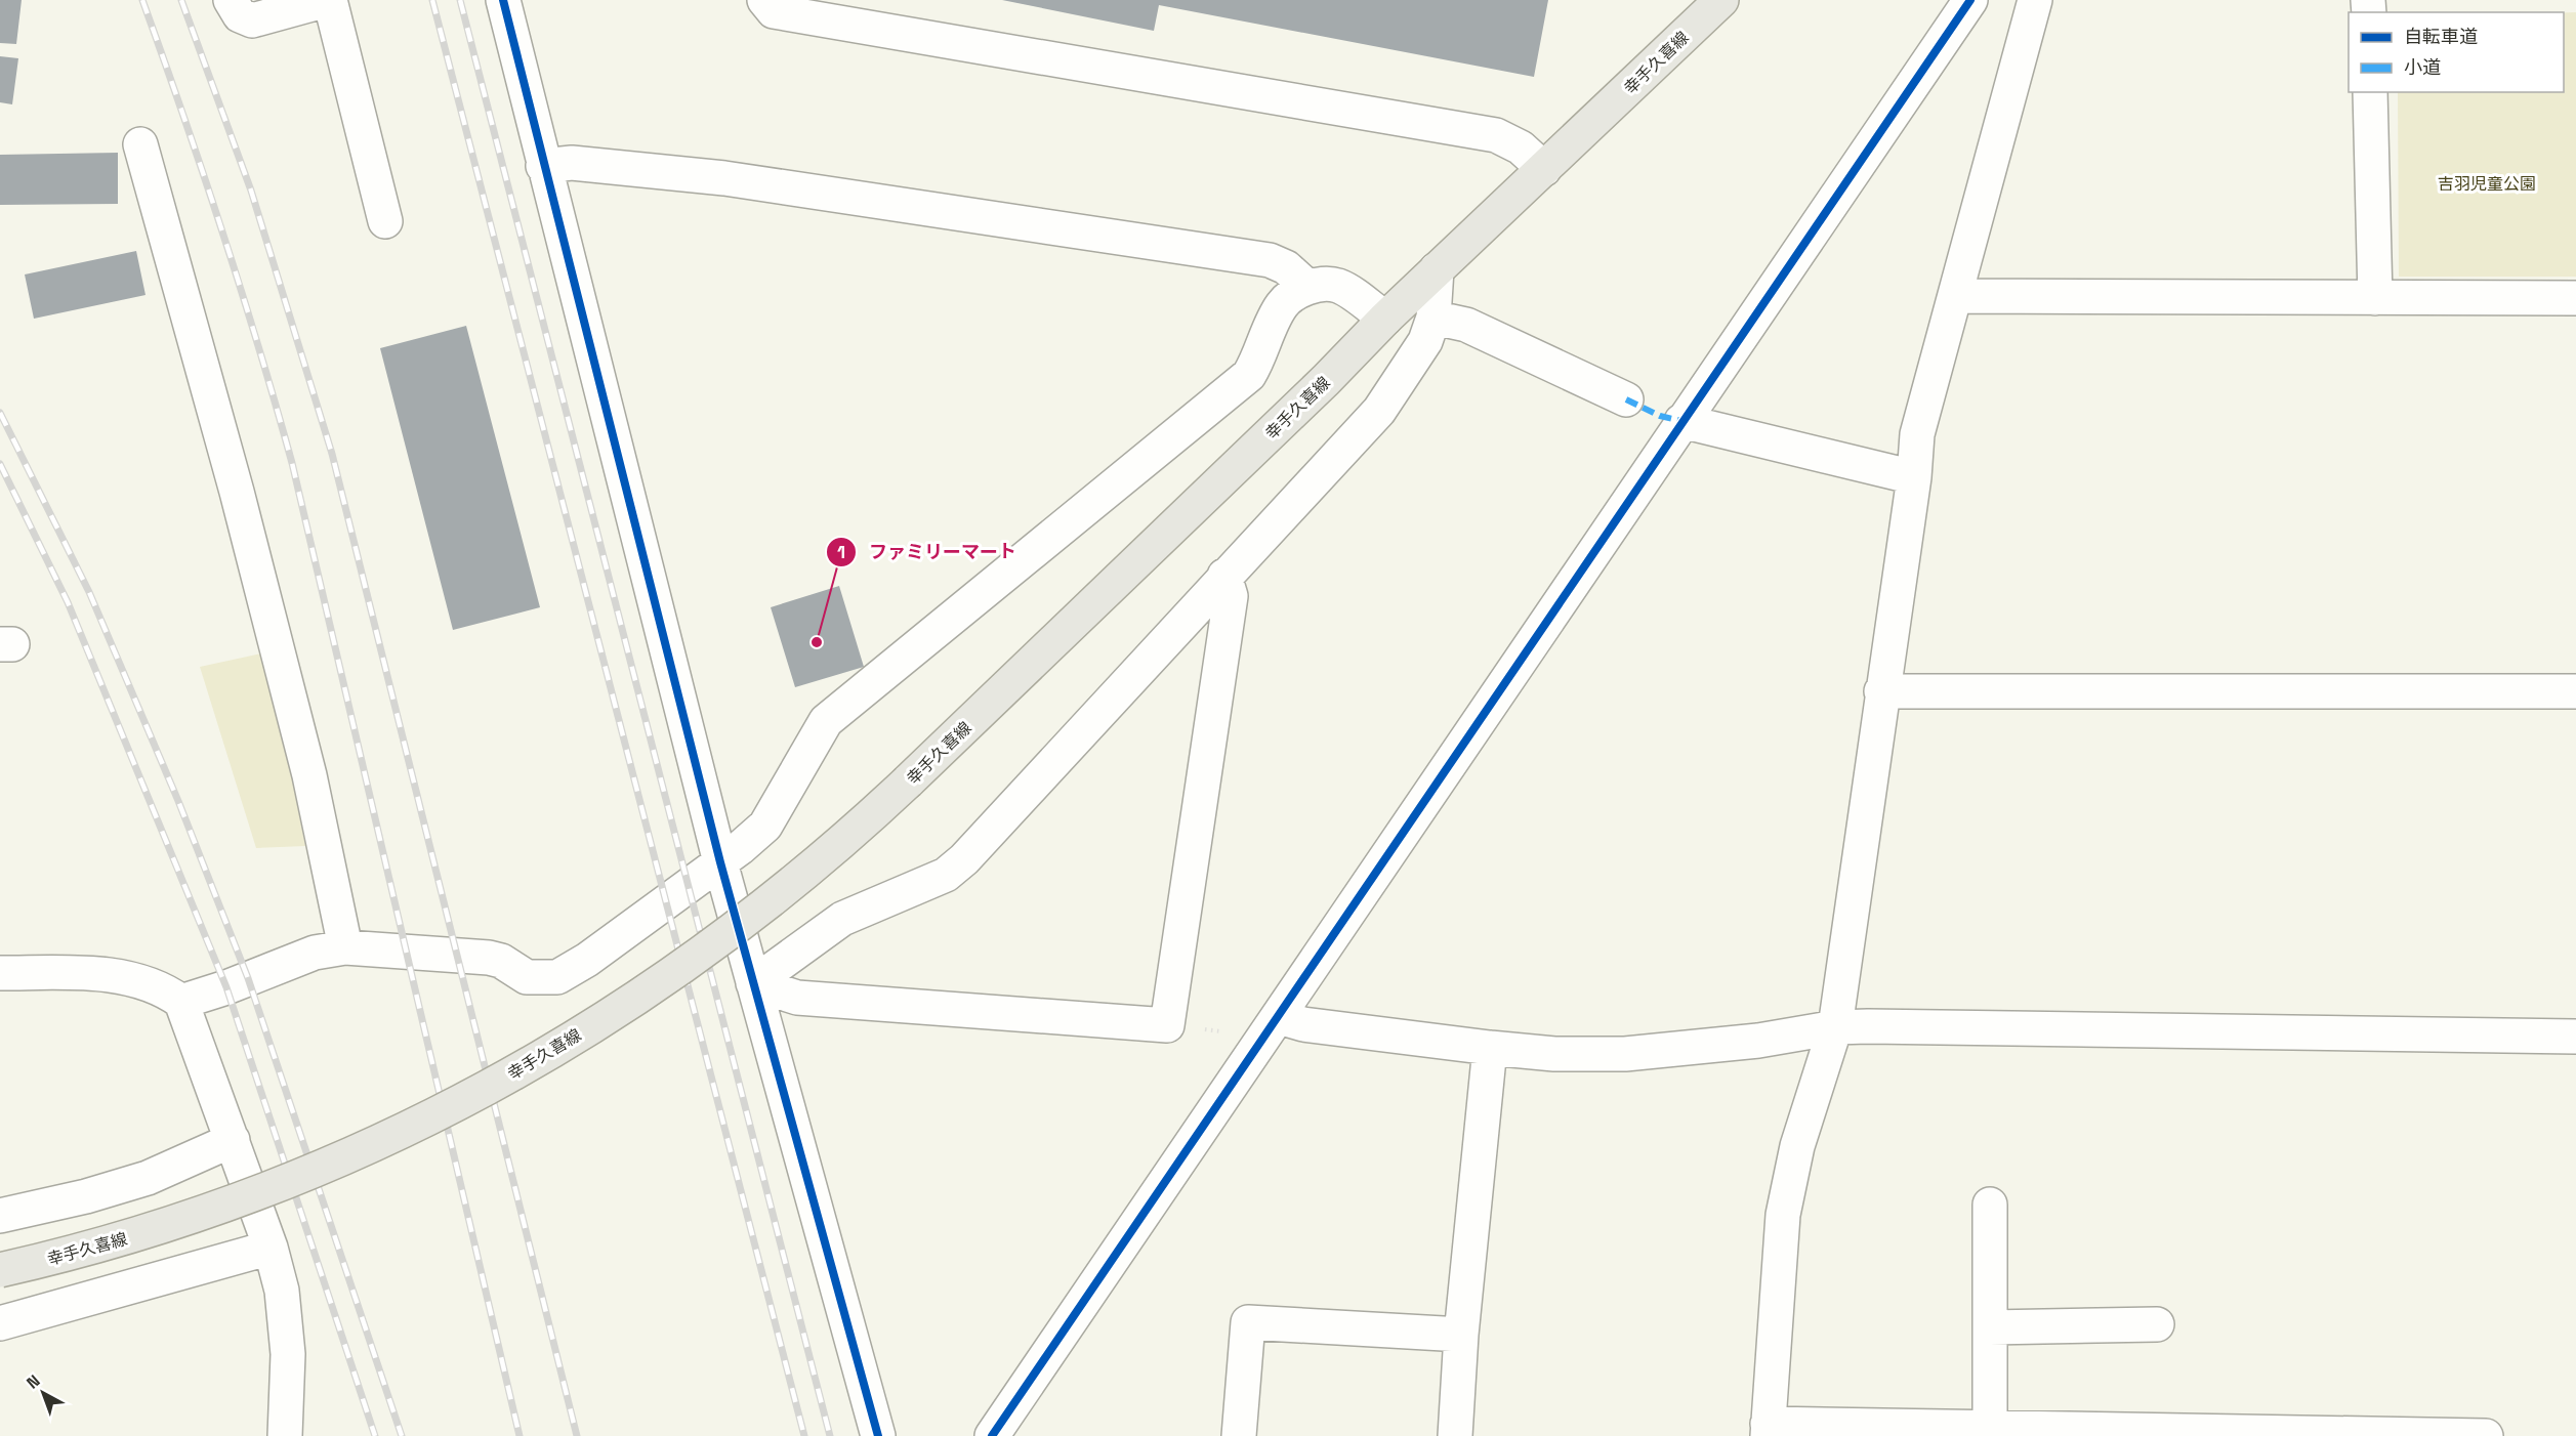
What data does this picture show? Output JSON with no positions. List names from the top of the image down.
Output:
{
  "streets": {
    "main road": ["幸手久喜線"]
  },
  "parks": ["吉羽児童公園"],
  "places": ["ファミリーマート"],
  "legend": ["自転車道", "小道"],
  "north": "top left"
}
